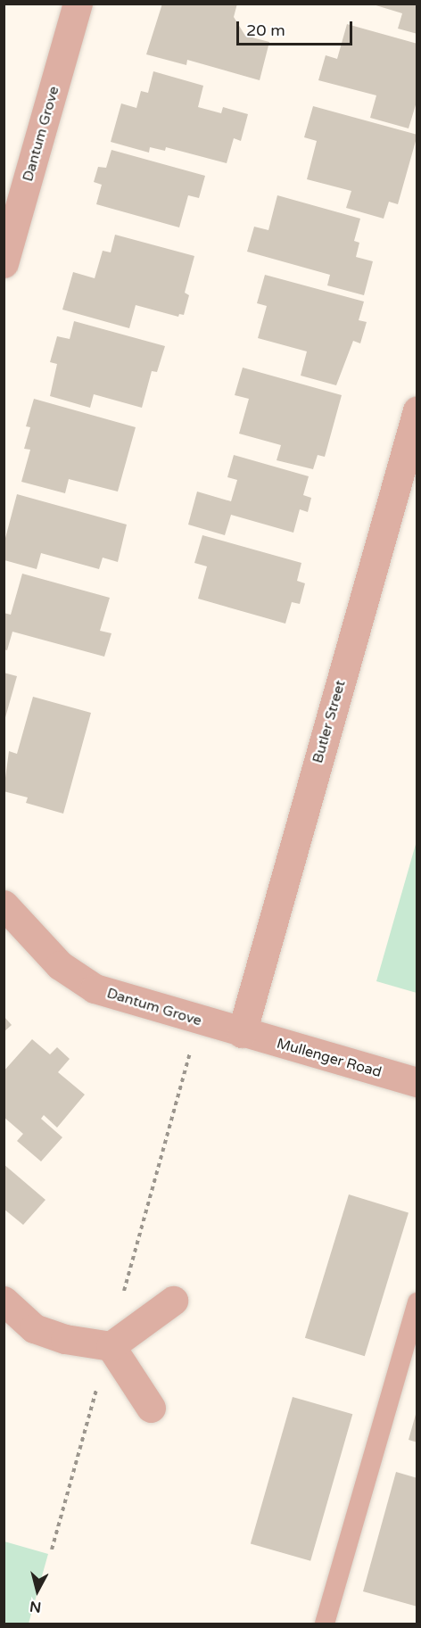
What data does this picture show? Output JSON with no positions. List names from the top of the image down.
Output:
{
  "streets": {
    "street": ["Dantum Grove", "Butler Street", "Mullenger Road"]
  },
  "crossings": [
    ["Dantum Grove", "Butler Street"],
    ["Dantum Grove", "Mullenger Road"],
    ["Butler Street", "Mullenger Road"]
  ],
  "scale_bar": "20 m",
  "north": "bottom"
}
